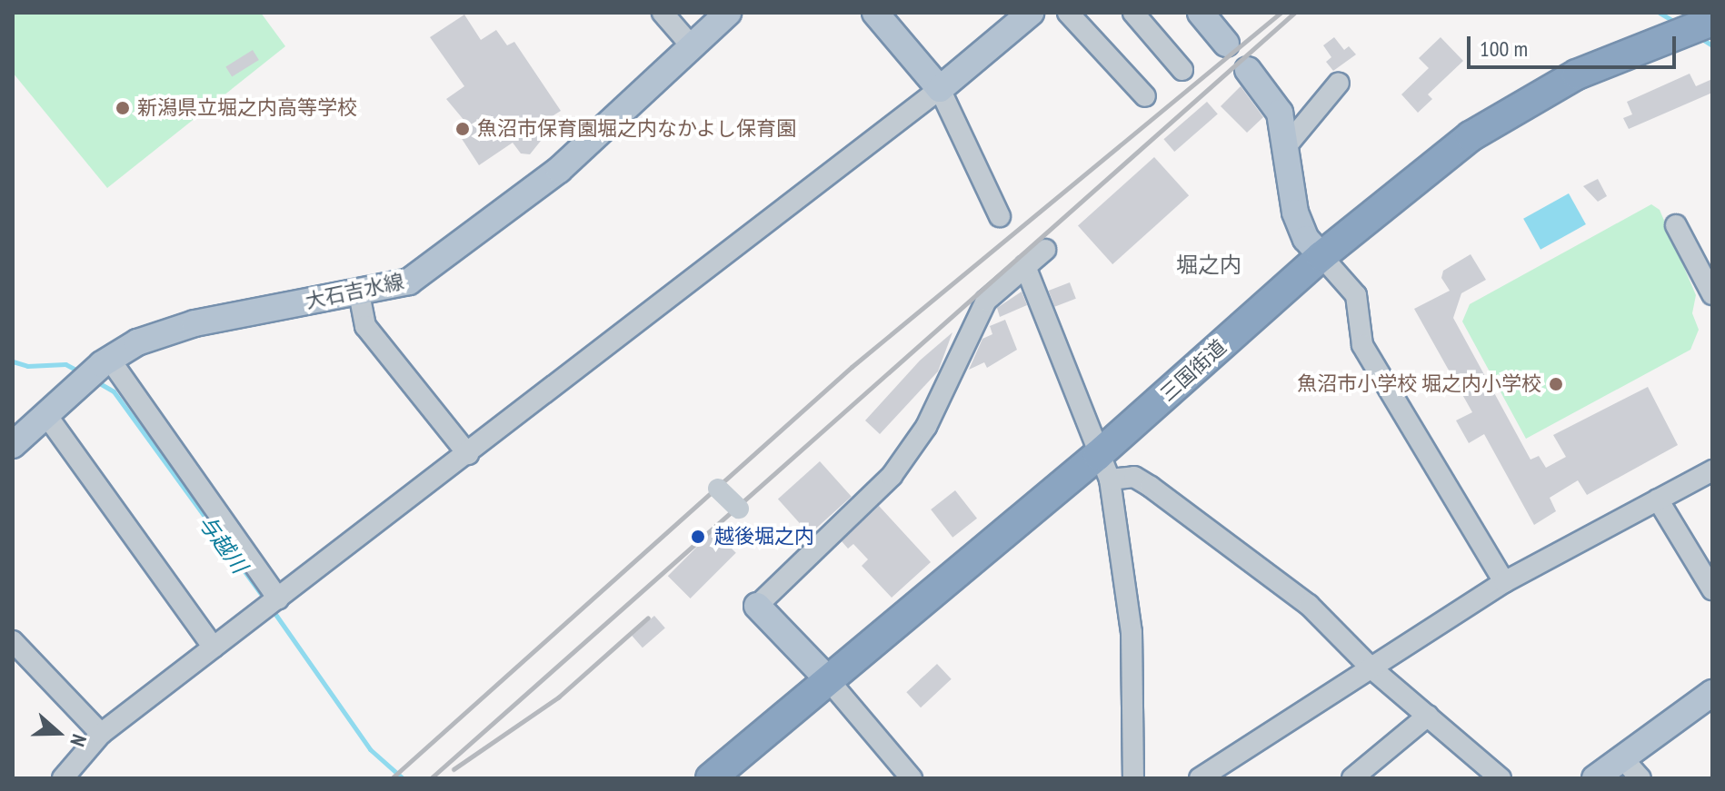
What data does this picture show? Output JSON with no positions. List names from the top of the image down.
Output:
{
  "streets": {
    "highway": ["三国街道"],
    "main road": ["大石吉水線"]
  },
  "districts": ["堀之内"],
  "water": ["与越川"],
  "places": [
    "新潟県立堀之内高等学校",
    "魚沼市保育園堀之内なかよし保育園",
    "魚沼市小学校 堀之内小学校",
    "越後堀之内"
  ],
  "scale_bar": "100 m",
  "north": "right"
}
